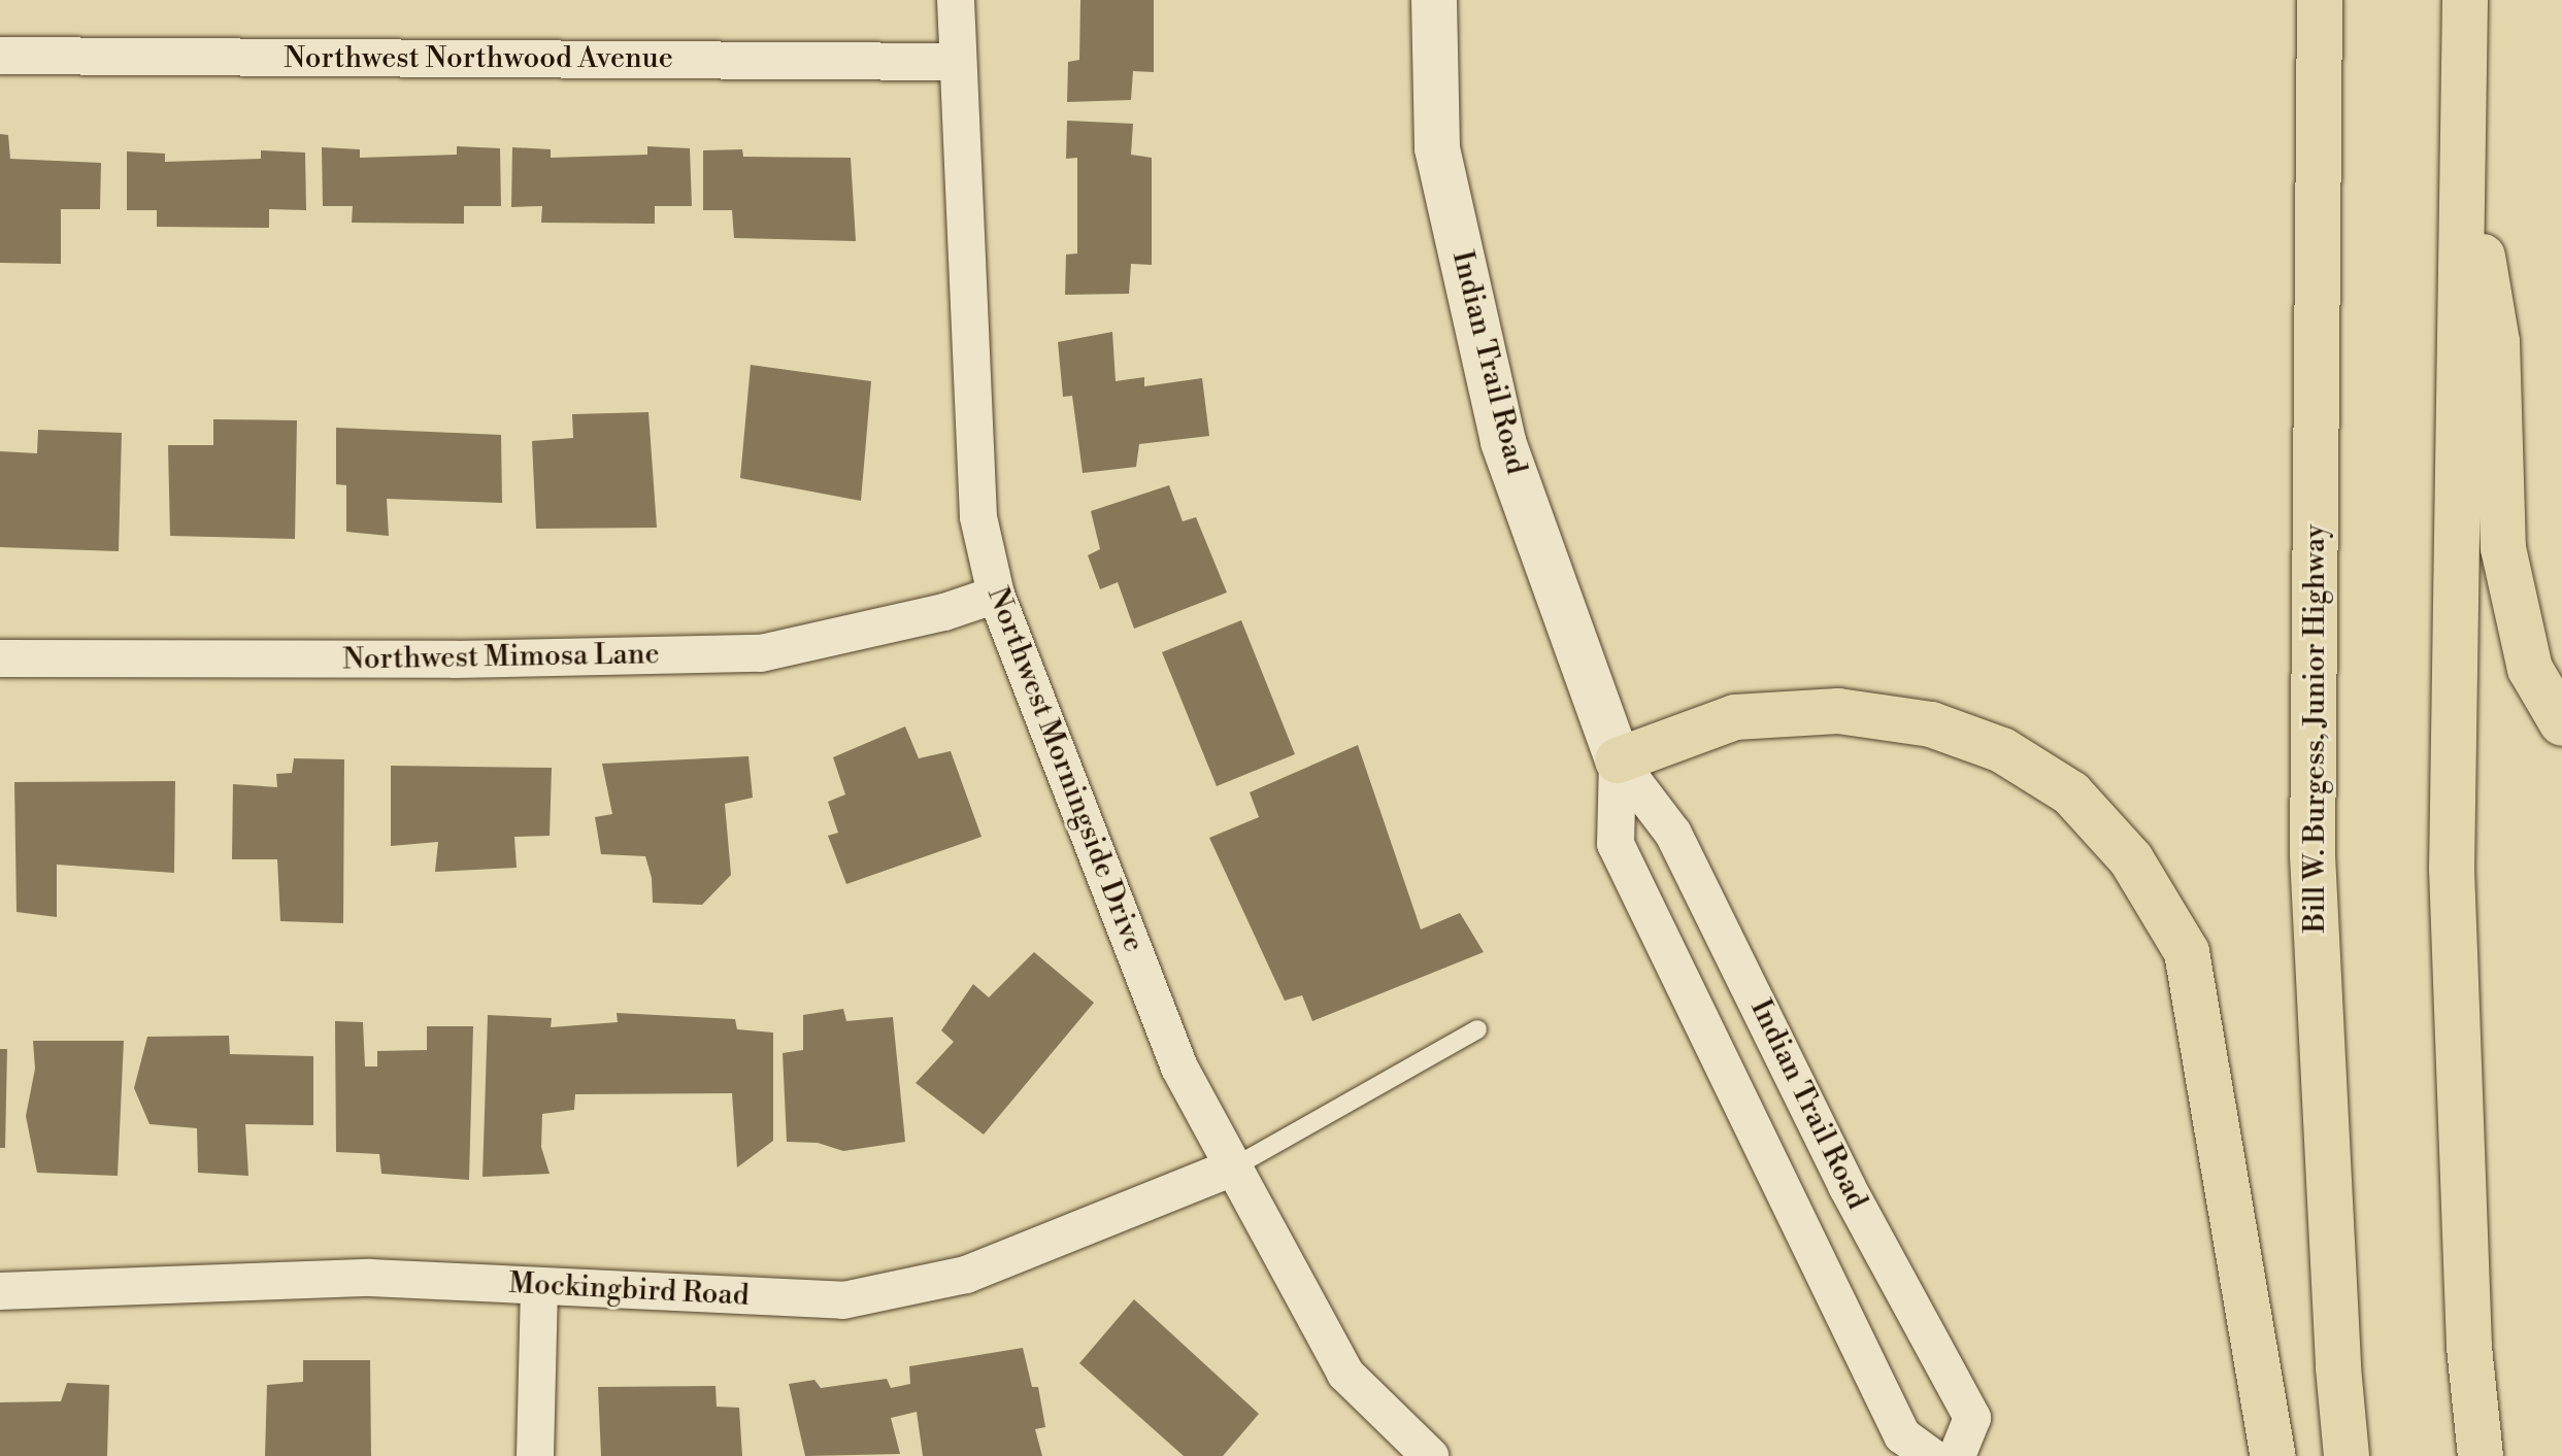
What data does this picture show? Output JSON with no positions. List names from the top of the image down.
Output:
{
  "streets": {
    "highway": ["Bill W. Burgess, Junior Highway"],
    "street": [
      "Northwest Northwood Avenue",
      "Indian Trail Road",
      "Northwest Mimosa Lane",
      "Northwest Morningside Drive",
      "Mockingbird Road"
    ]
  },
  "crossings": [
    ["Northwest Northwood Avenue", "Northwest Morningside Drive"],
    ["Northwest Mimosa Lane", "Northwest Morningside Drive"],
    ["Northwest Morningside Drive", "Mockingbird Road"]
  ]
}
